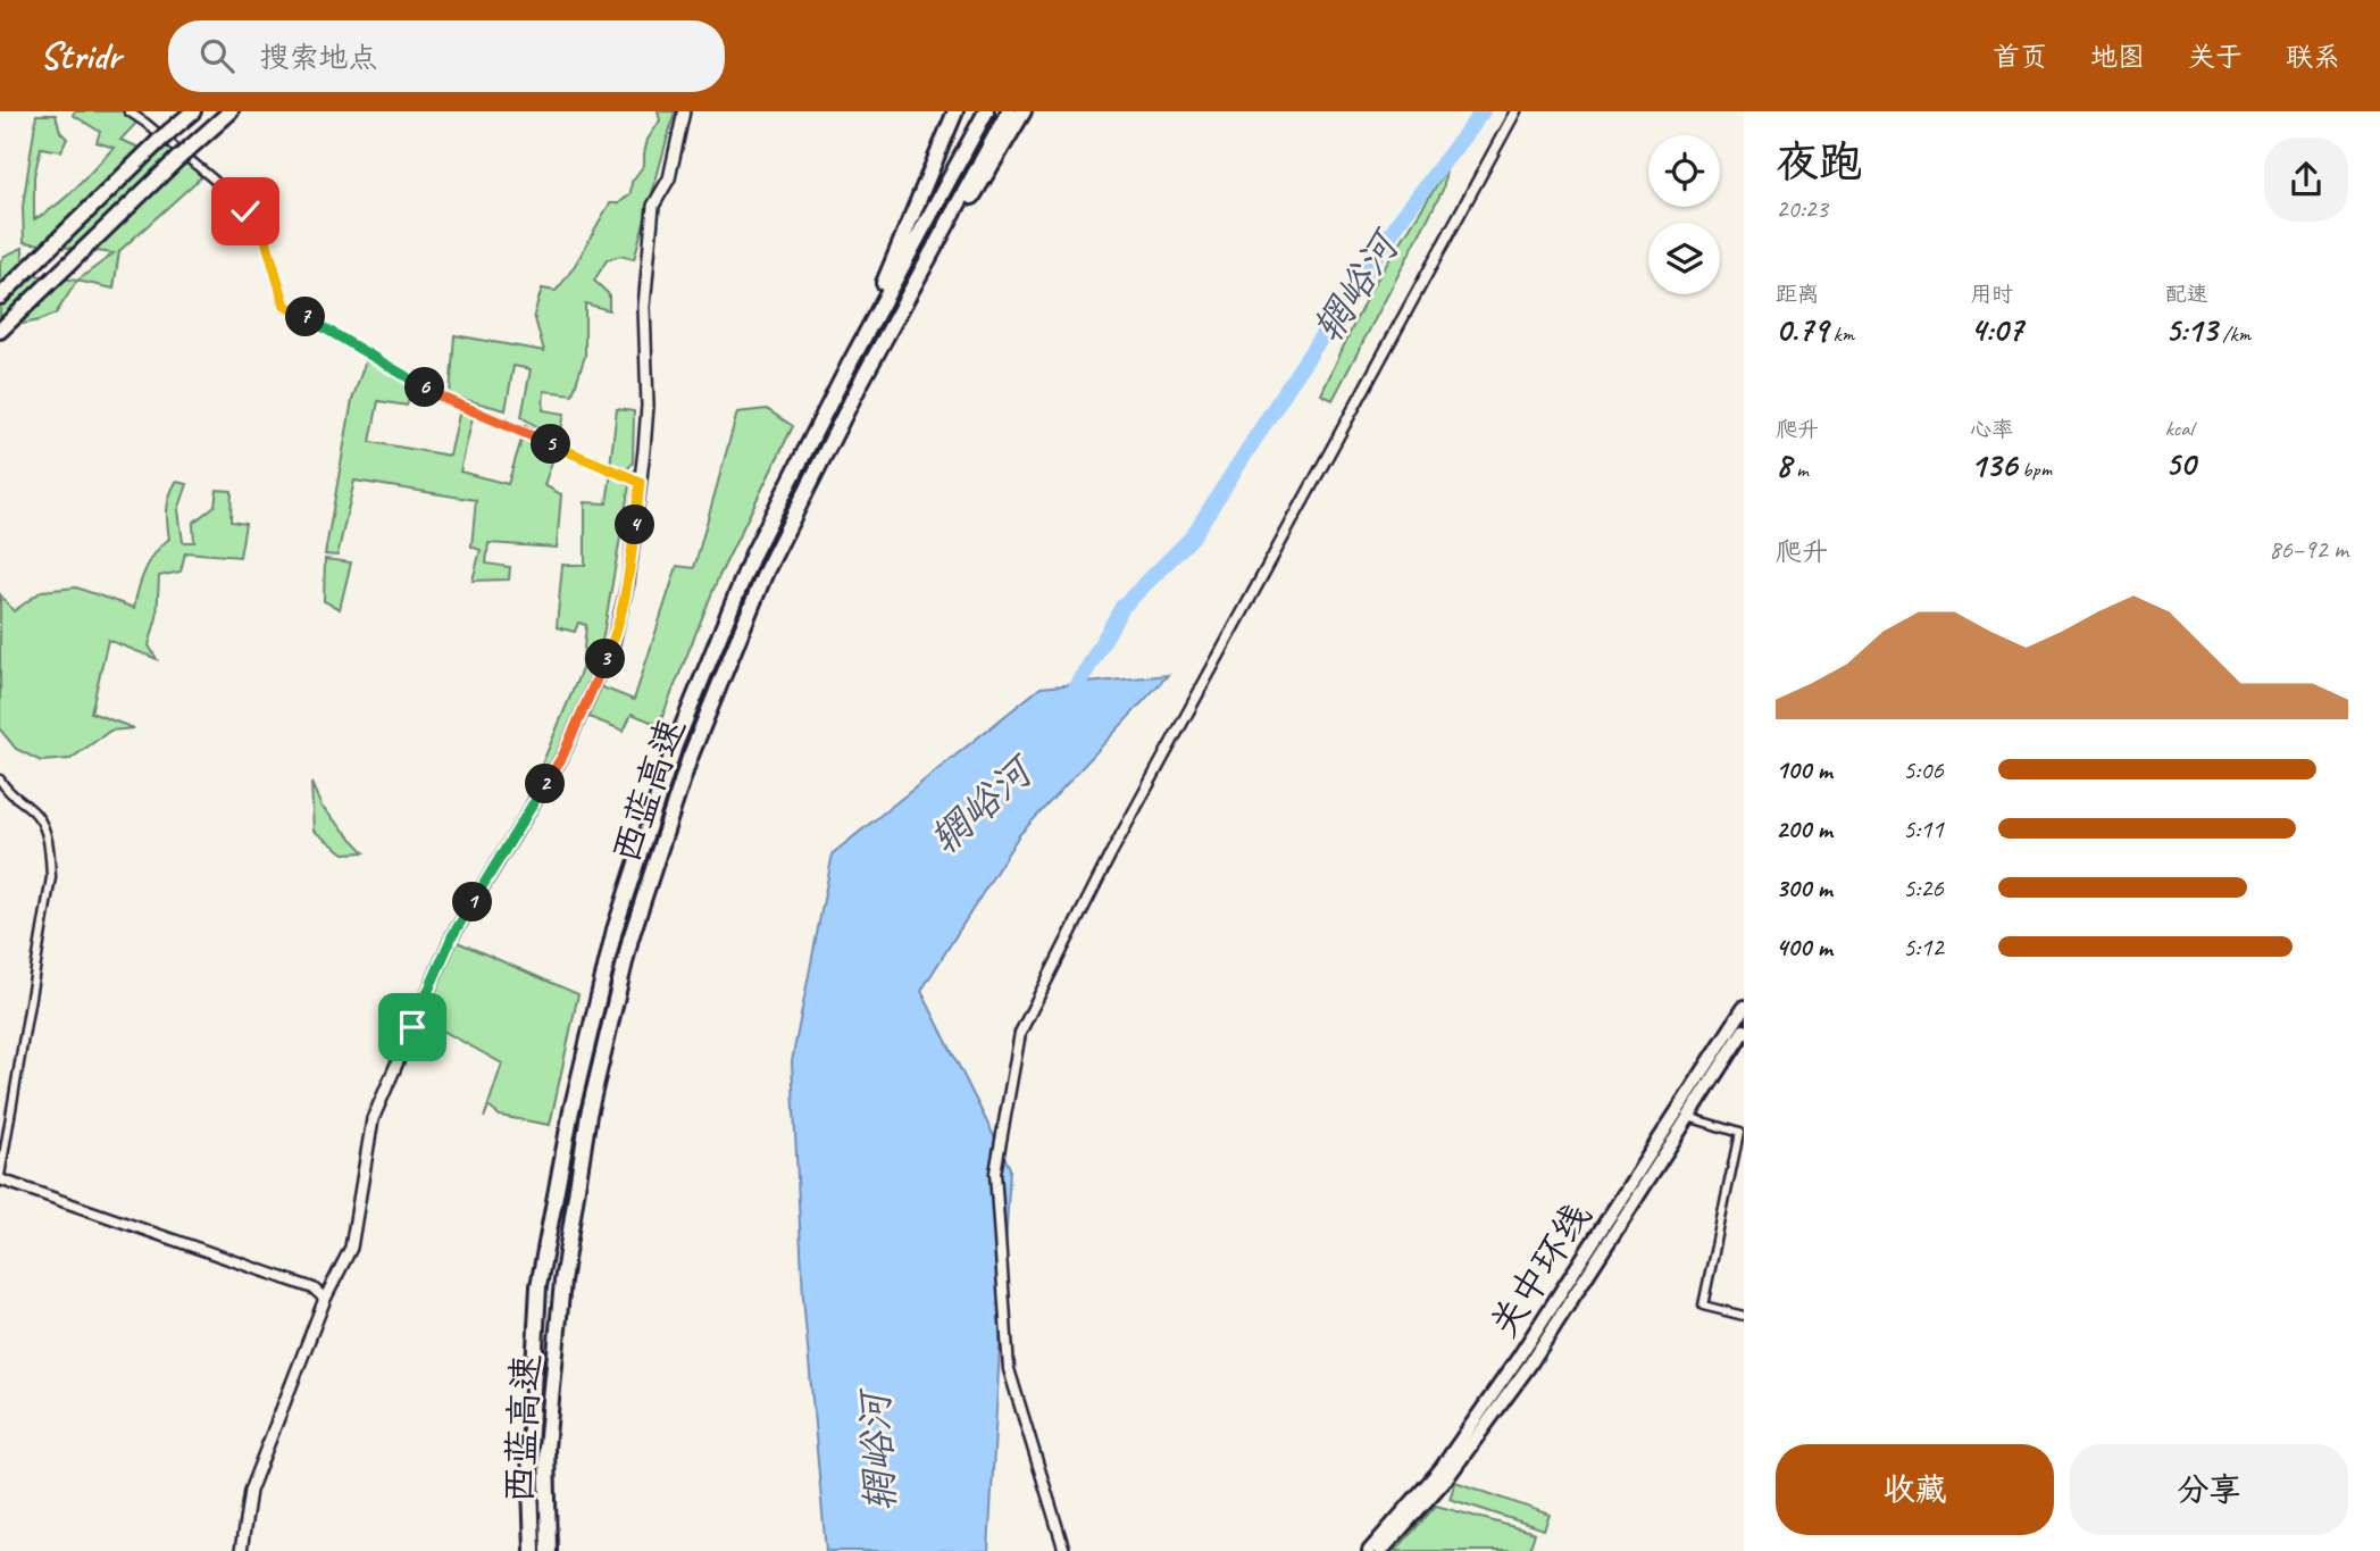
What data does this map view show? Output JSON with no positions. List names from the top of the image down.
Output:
{
  "streets": {
    "highway": ["西蓝高速", "关中环线"]
  },
  "water": ["辋峪河"],
  "page": {
    "header": "Stridr",
    "search": "搜索地点",
    "nav": [
      "首页",
      "地图",
      "关于",
      "联系"
    ],
    "heading": ["夜跑", "20:23"],
    "stats": [
      ["距离", "0.79 km"],
      ["用时", "4:07"],
      ["配速", "5:13 /km"],
      ["爬升", "8 m"],
      ["心率", "136 bpm"],
      ["kcal", "50"]
    ],
    "pins": [
      "7",
      "6",
      "5",
      "4",
      "3",
      "2",
      "1"
    ],
    "chart": ["爬升", "86–92 m"],
    "list": [
      {
        "name": "100 m",
        "note": "5:06"
      },
      {
        "name": "200 m",
        "note": "5:11"
      },
      {
        "name": "300 m",
        "note": "5:26"
      },
      {
        "name": "400 m",
        "note": "5:12"
      }
    ],
    "buttons": ["收藏", "分享"]
  }
}
